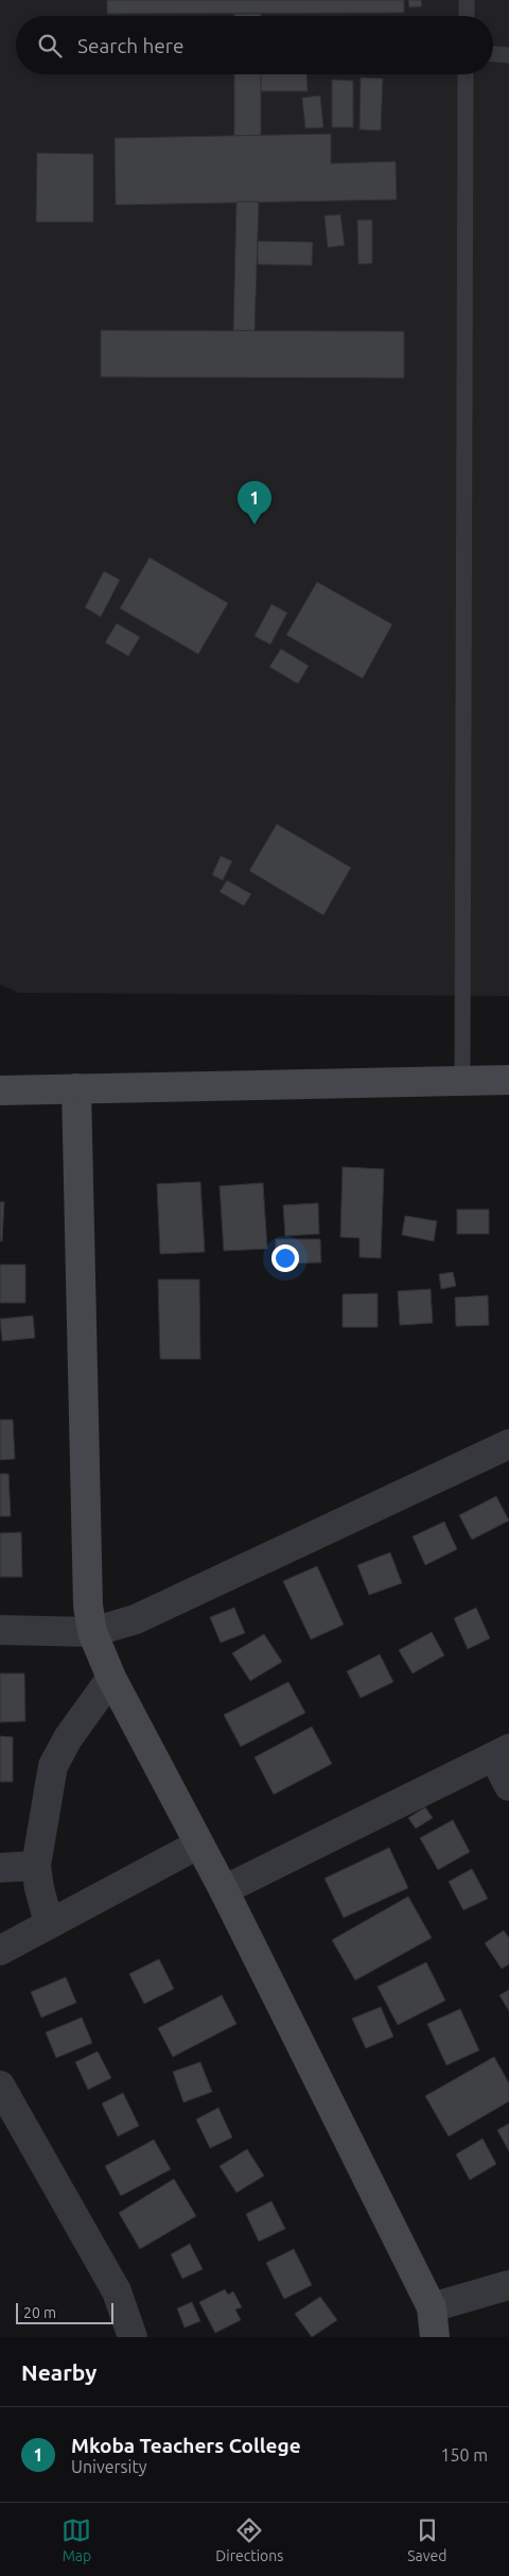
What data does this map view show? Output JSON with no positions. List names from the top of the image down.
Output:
{
  "scale_bar": "20 m",
  "page": {
    "search": "Search here",
    "pins": "1",
    "scale": "20 m",
    "heading": "Nearby",
    "list": [
      {
        "mark": "1",
        "name": "Mkoba Teachers College",
        "note": "University",
        "value": "150 m"
      }
    ],
    "nav": ["Map", "Directions", "Saved"]
  }
}
